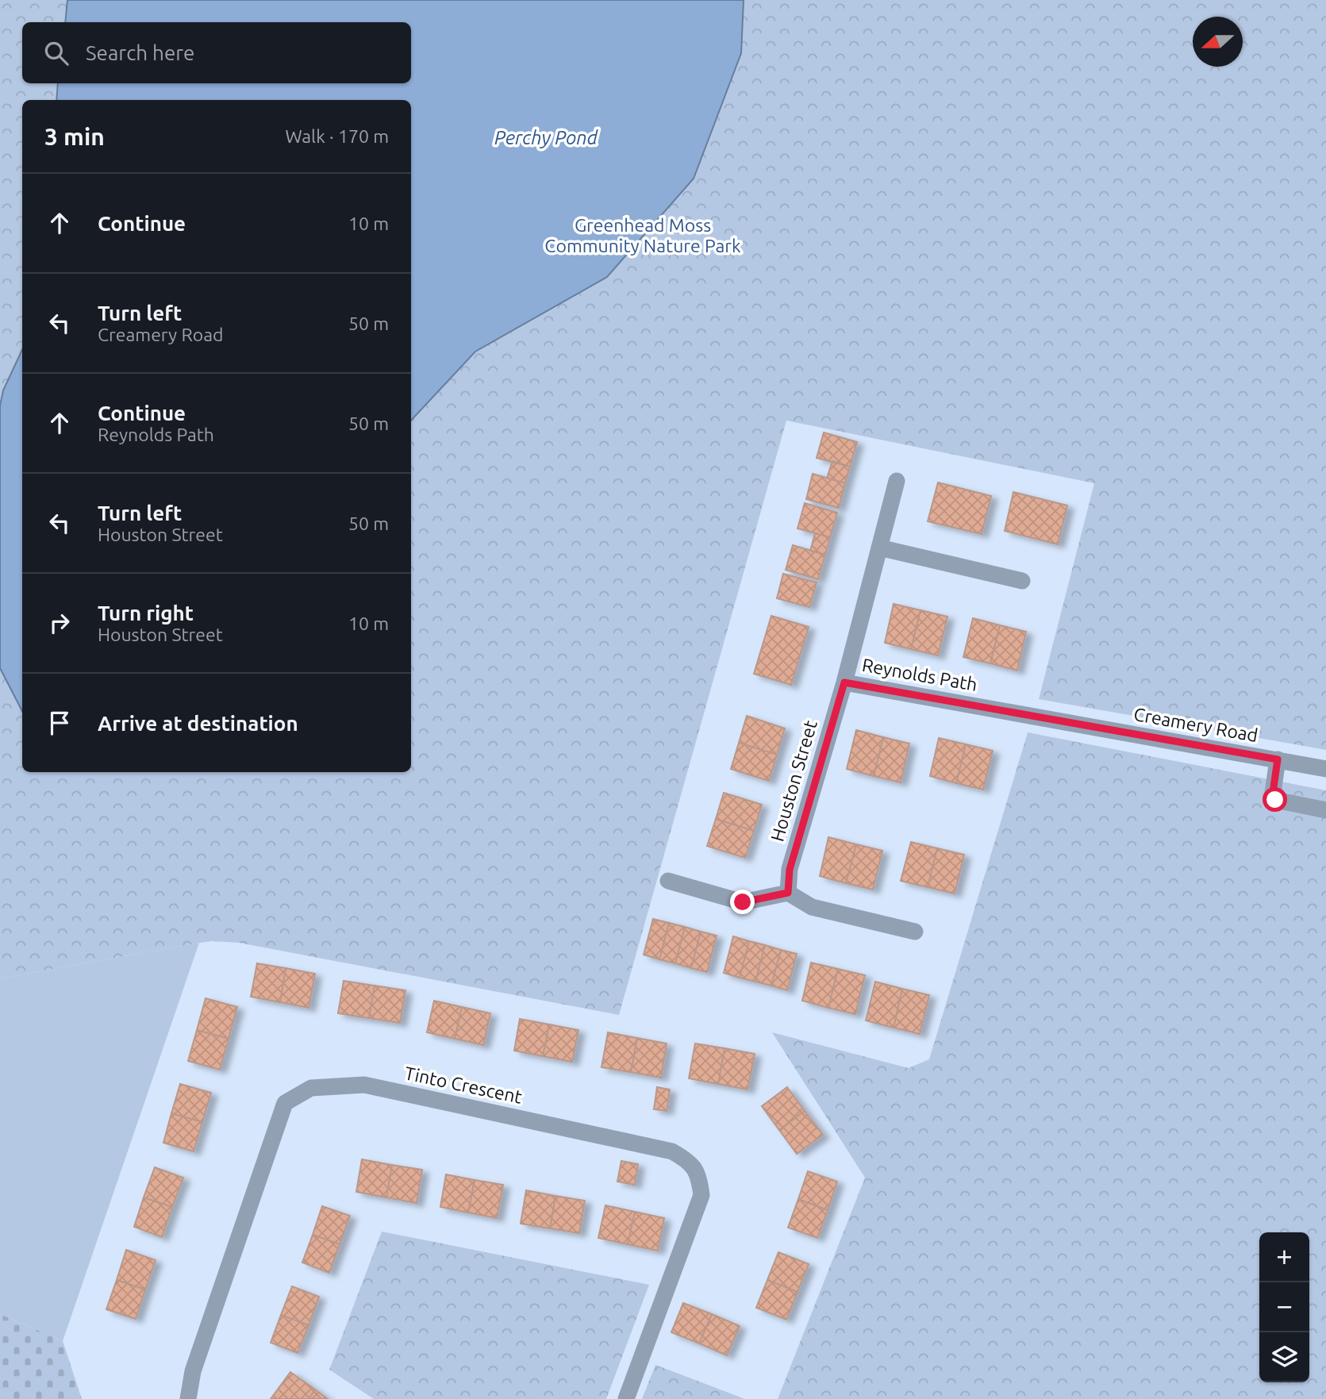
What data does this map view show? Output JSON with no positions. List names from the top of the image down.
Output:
{
  "streets": {
    "street": [
      "Reynolds Path",
      "Creamery Road",
      "Houston Street",
      "Tinto Crescent"
    ]
  },
  "crossings": [
    ["Reynolds Path", "Creamery Road"],
    ["Reynolds Path", "Houston Street"]
  ],
  "water": ["Perchy Pond"],
  "parks": ["Greenhead Moss Community Nature Park"],
  "north": "left",
  "page": {
    "search": "Search here",
    "heading": ["3 min", "Walk · 170 m"],
    "list": [
      ["Continue", "10 m"],
      ["Turn left", "Creamery Road", "50 m"],
      ["Continue", "Reynolds Path", "50 m"],
      ["Turn left", "Houston Street", "50 m"],
      ["Turn right", "Houston Street", "10 m"],
      "Arrive at destination"
    ],
    "map_buttons": ["+", "−"]
  }
}
